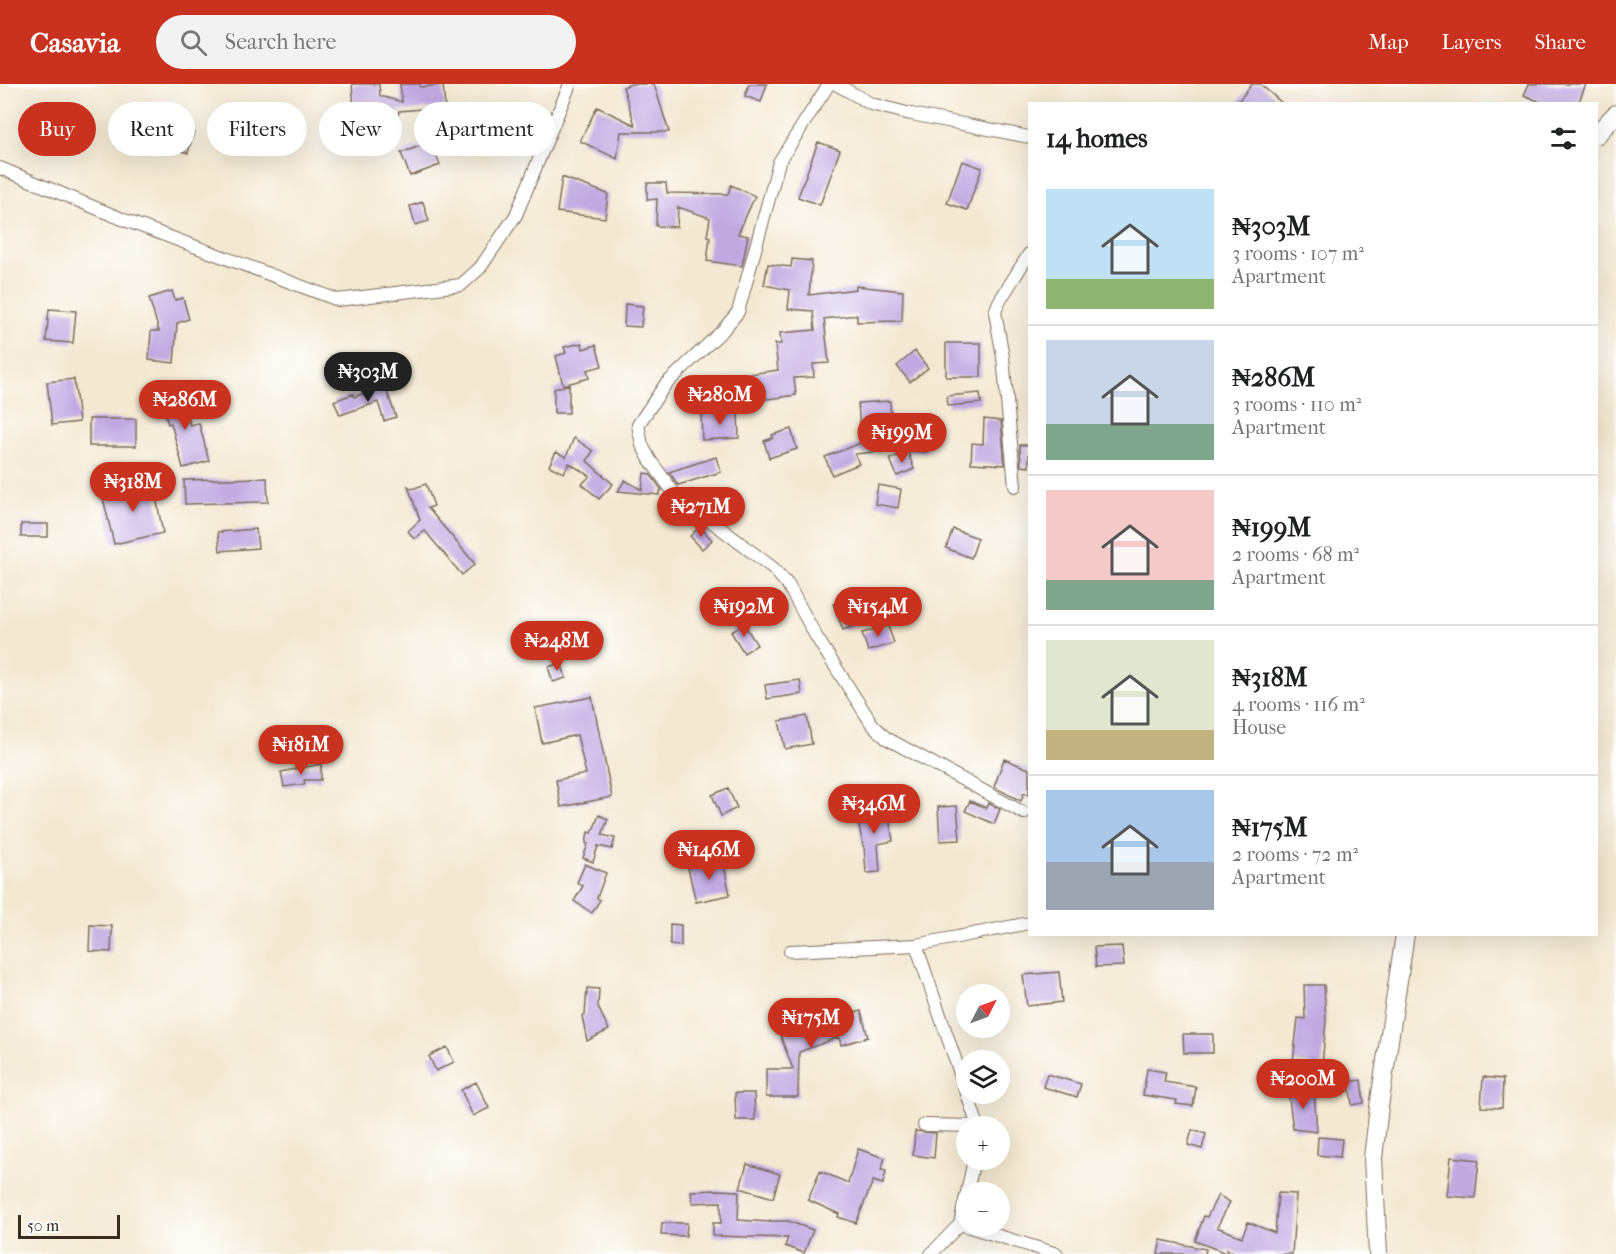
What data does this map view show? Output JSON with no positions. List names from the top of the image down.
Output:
{
  "scale_bar": "50 m",
  "north": "top right",
  "page": {
    "header": "Casavia",
    "search": "Search here",
    "nav": ["Map", "Layers", "Share"],
    "chip": [
      "Buy",
      "Rent",
      "Filters",
      "New",
      "Apartment"
    ],
    "heading": "14 homes",
    "list": [
      {
        "name": "₦303M",
        "note": "3 rooms · 107 m² · Apartment"
      },
      {
        "name": "₦286M",
        "note": "3 rooms · 110 m² · Apartment"
      },
      {
        "name": "₦199M",
        "note": "2 rooms · 68 m² · Apartment"
      },
      {
        "name": "₦318M",
        "note": "4 rooms · 116 m² · House"
      },
      {
        "name": "₦175M",
        "note": "2 rooms · 72 m² · Apartment"
      }
    ],
    "price": [
      "₦303M",
      "₦280M",
      "₦286M",
      "₦199M",
      "₦318M",
      "₦271M",
      "₦192M",
      "₦154M",
      "₦248M",
      "₦181M",
      "₦346M",
      "₦146M",
      "₦175M",
      "₦200M"
    ],
    "map_buttons": ["+", "−"],
    "scale": "50 m"
  }
}
